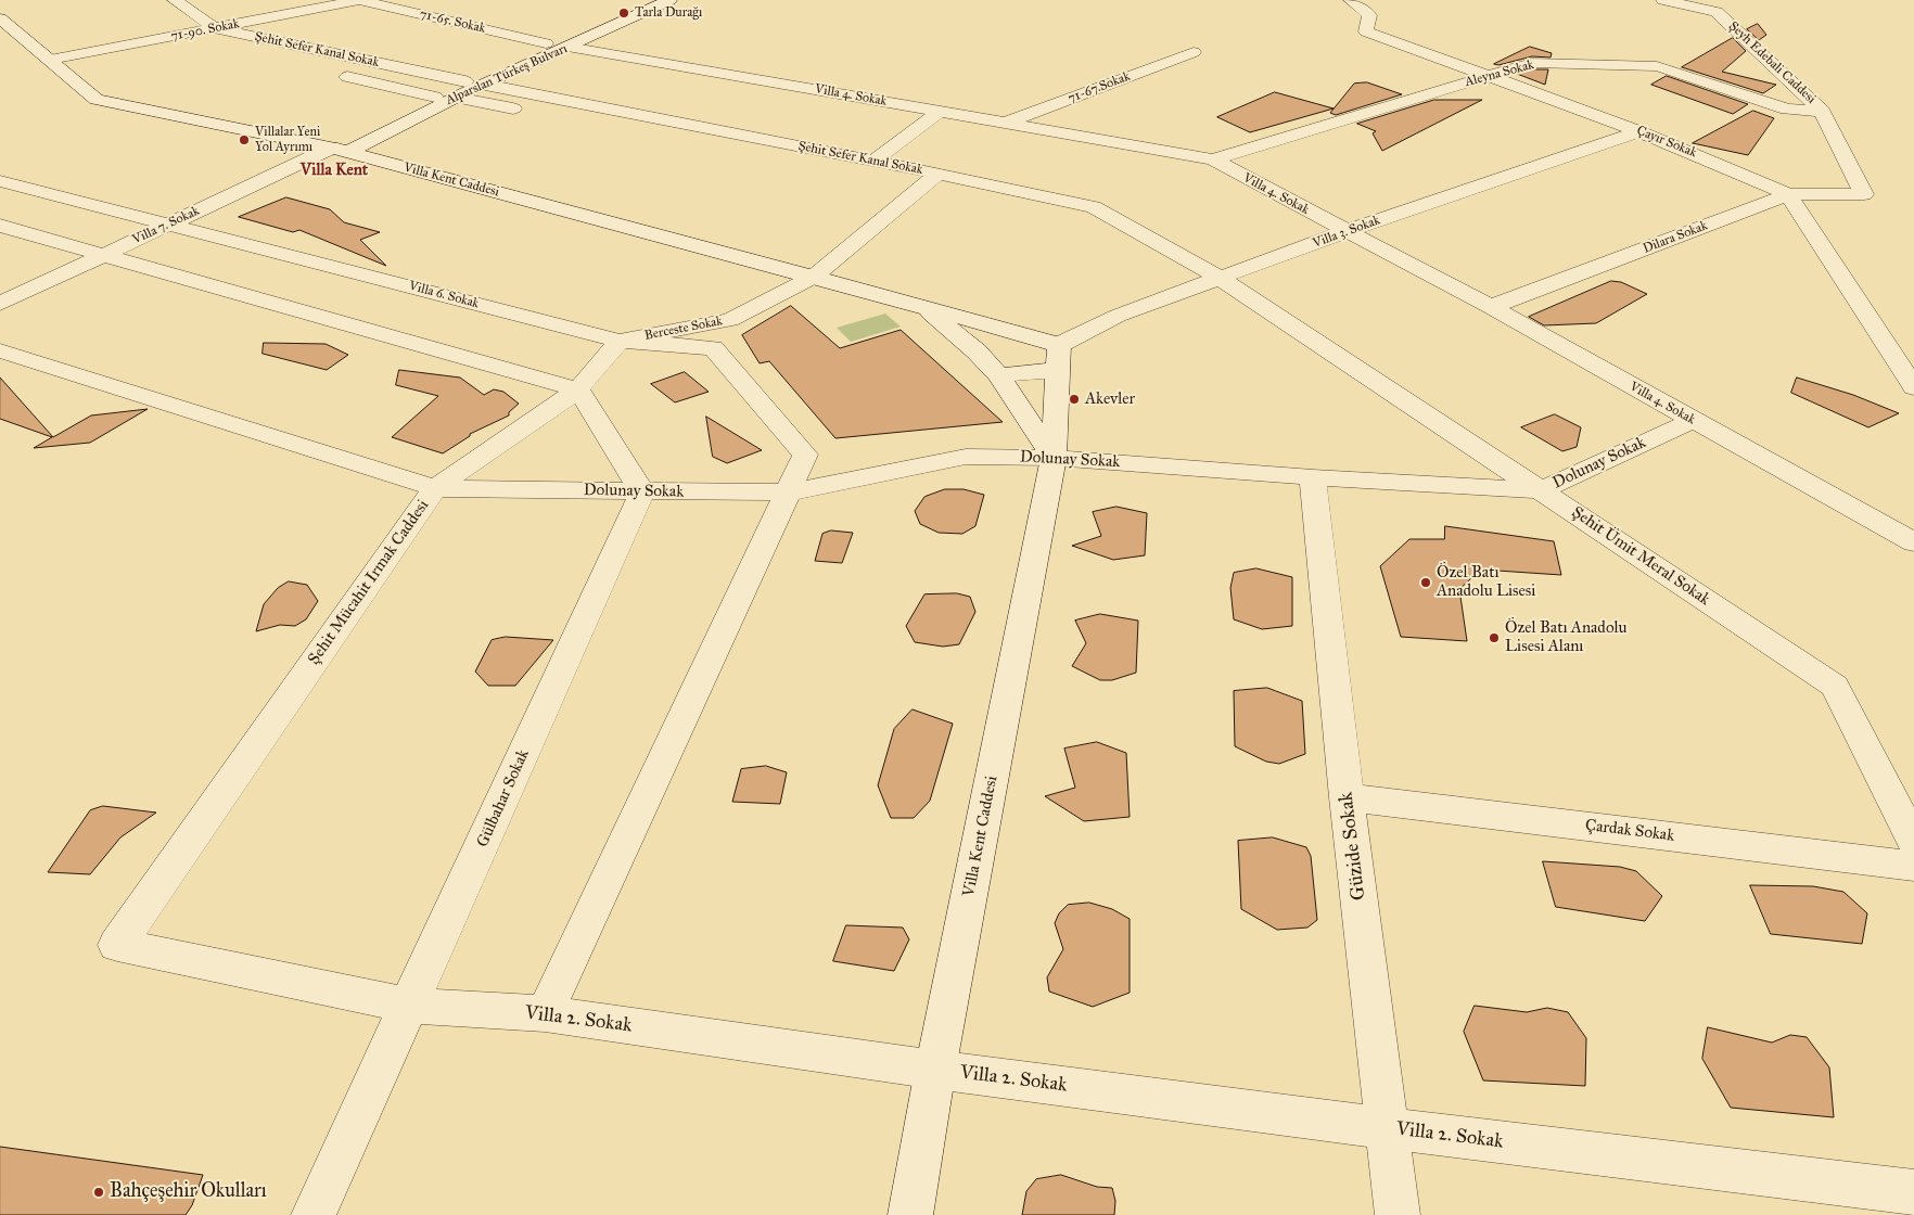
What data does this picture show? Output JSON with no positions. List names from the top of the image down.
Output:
{
  "streets": {
    "street": [
      "71-65. Sokak",
      "71-90. Sokak",
      "Şehit Sefer Kanal Sokak",
      "Şeyh Edebali Caddesi",
      "Aleyna Sokak",
      "Alparslan Türkeş Bulvarı",
      "71-67.Sokak",
      "Villa 4. Sokak",
      "Çayır Sokak",
      "Villa Kent Caddesi",
      "Villa 7. Sokak",
      "Villa 3. Sokak",
      "Dilara Sokak",
      "Villa 6. Sokak",
      "Berceste Sokak",
      "Dolunay Sokak",
      "Şehit Ümit Meral Sokak",
      "Şehit Mücahit Irmak Caddesi",
      "Gülbahar Sokak",
      "Çardak Sokak",
      "Güzide Sokak",
      "Villa 2. Sokak"
    ]
  },
  "crossings": [
    ["71-65. Sokak", "71-90. Sokak"],
    ["71-65. Sokak", "Alparslan Türkeş Bulvarı"],
    ["71-90. Sokak", "Şehit Sefer Kanal Sokak"],
    ["71-90. Sokak", "Villa Kent Caddesi"],
    ["Şehit Sefer Kanal Sokak", "Alparslan Türkeş Bulvarı"],
    ["Şehit Sefer Kanal Sokak", "Villa 3. Sokak"],
    ["Şehit Sefer Kanal Sokak", "Berceste Sokak"],
    ["Şehit Sefer Kanal Sokak", "Şehit Ümit Meral Sokak"],
    ["Şeyh Edebali Caddesi", "Aleyna Sokak"],
    ["Şeyh Edebali Caddesi", "Dilara Sokak"],
    ["Aleyna Sokak", "Villa 4. Sokak"],
    ["Aleyna Sokak", "Çayır Sokak"],
    ["Alparslan Türkeş Bulvarı", "Villa 4. Sokak"],
    ["Alparslan Türkeş Bulvarı", "Villa Kent Caddesi"],
    ["Alparslan Türkeş Bulvarı", "Villa 7. Sokak"],
    ["71-67.Sokak", "Villa 4. Sokak"],
    ["Villa 4. Sokak", "Villa 3. Sokak"],
    ["Villa 4. Sokak", "Dilara Sokak"],
    ["Villa 4. Sokak", "Dolunay Sokak"],
    ["Çayır Sokak", "Villa 3. Sokak"],
    ["Çayır Sokak", "Dilara Sokak"],
    ["Villa Kent Caddesi", "Villa 7. Sokak"],
    ["Villa Kent Caddesi", "Villa 3. Sokak"],
    ["Villa Kent Caddesi", "Berceste Sokak"],
    ["Villa Kent Caddesi", "Dolunay Sokak"],
    ["Villa Kent Caddesi", "Villa 2. Sokak"],
    ["Villa 7. Sokak", "Villa 6. Sokak"],
    ["Villa 3. Sokak", "Şehit Ümit Meral Sokak"],
    ["Villa 6. Sokak", "Berceste Sokak"],
    ["Villa 6. Sokak", "Dolunay Sokak"],
    ["Dolunay Sokak", "Şehit Ümit Meral Sokak"],
    ["Dolunay Sokak", "Şehit Mücahit Irmak Caddesi"],
    ["Dolunay Sokak", "Gülbahar Sokak"],
    ["Dolunay Sokak", "Güzide Sokak"],
    ["Şehit Mücahit Irmak Caddesi", "Villa 2. Sokak"],
    ["Gülbahar Sokak", "Villa 2. Sokak"],
    ["Çardak Sokak", "Güzide Sokak"],
    ["Güzide Sokak", "Villa 2. Sokak"]
  ],
  "districts": ["Villa Kent"],
  "places": [
    "Tarla Durağı",
    "Villalar Yeni Yol Ayrımı",
    "Akevler",
    "Özel Batı Anadolu Lisesi",
    "Özel Batı Anadolu Lisesi Alanı",
    "Bahçeşehir Okulları"
  ]
}
